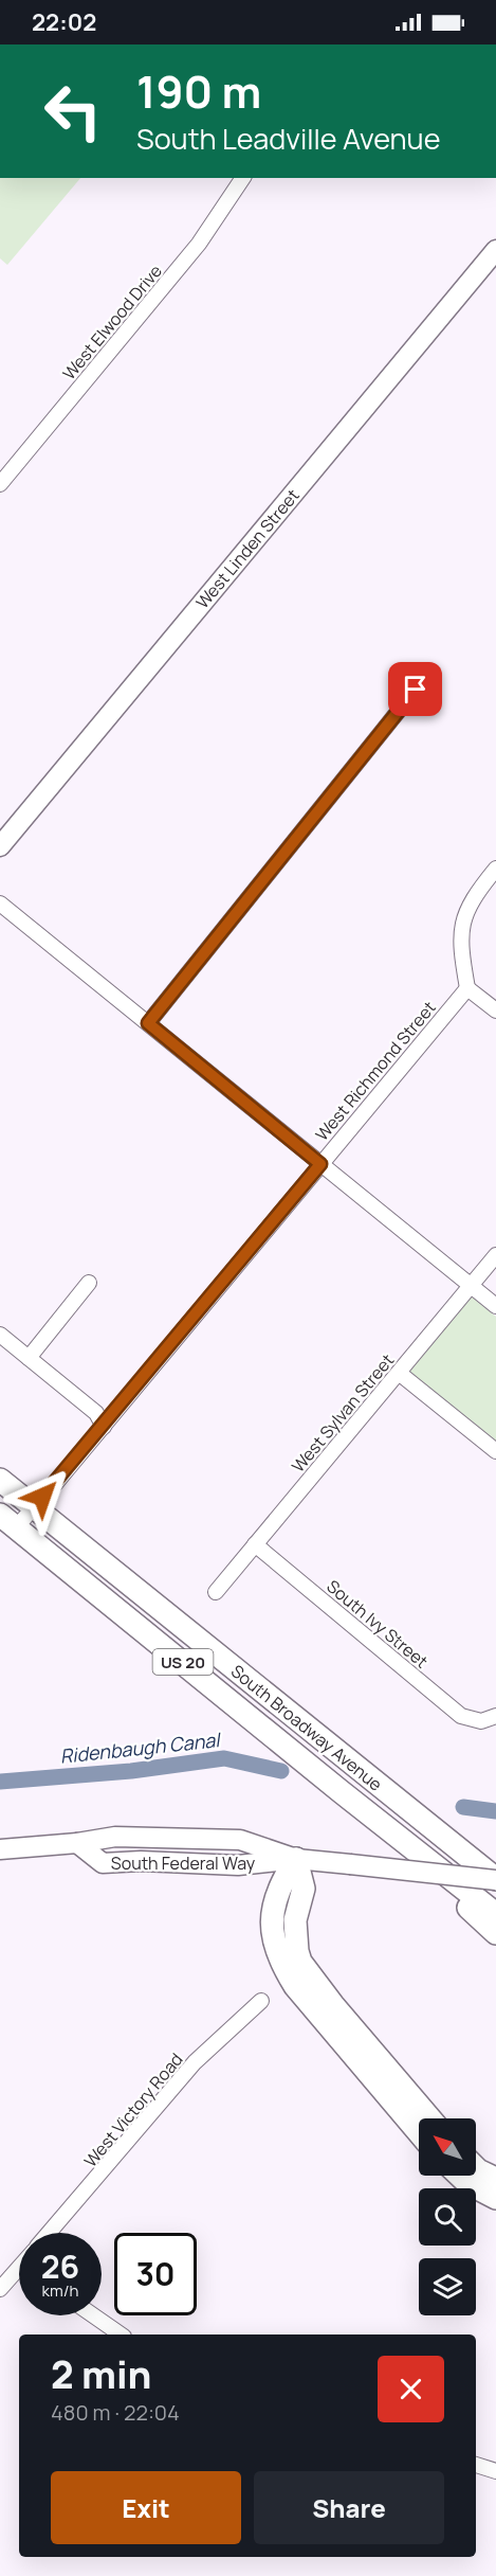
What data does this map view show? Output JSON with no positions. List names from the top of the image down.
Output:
{
  "streets": {
    "main road": ["US 20", "South Broadway Avenue"],
    "street": [
      "West Elwood Drive",
      "West Linden Street",
      "West Richmond Street",
      "West Sylvan Street",
      "South Ivy Street",
      "South Federal Way",
      "West Victory Road"
    ]
  },
  "crossings": [
    ["West Richmond Street", "South Broadway Avenue"],
    ["West Sylvan Street", "South Ivy Street"],
    ["South Broadway Avenue", "South Federal Way"]
  ],
  "water": ["Ridenbaugh Canal"],
  "north": "top left",
  "page": {
    "status": "22:02",
    "turn": ["190 m", "South Leadville Avenue"],
    "speed": "26 km/h",
    "limit": "30",
    "heading": ["2 min", "480 m · 22:04"],
    "buttons": ["Exit", "Share"]
  }
}
